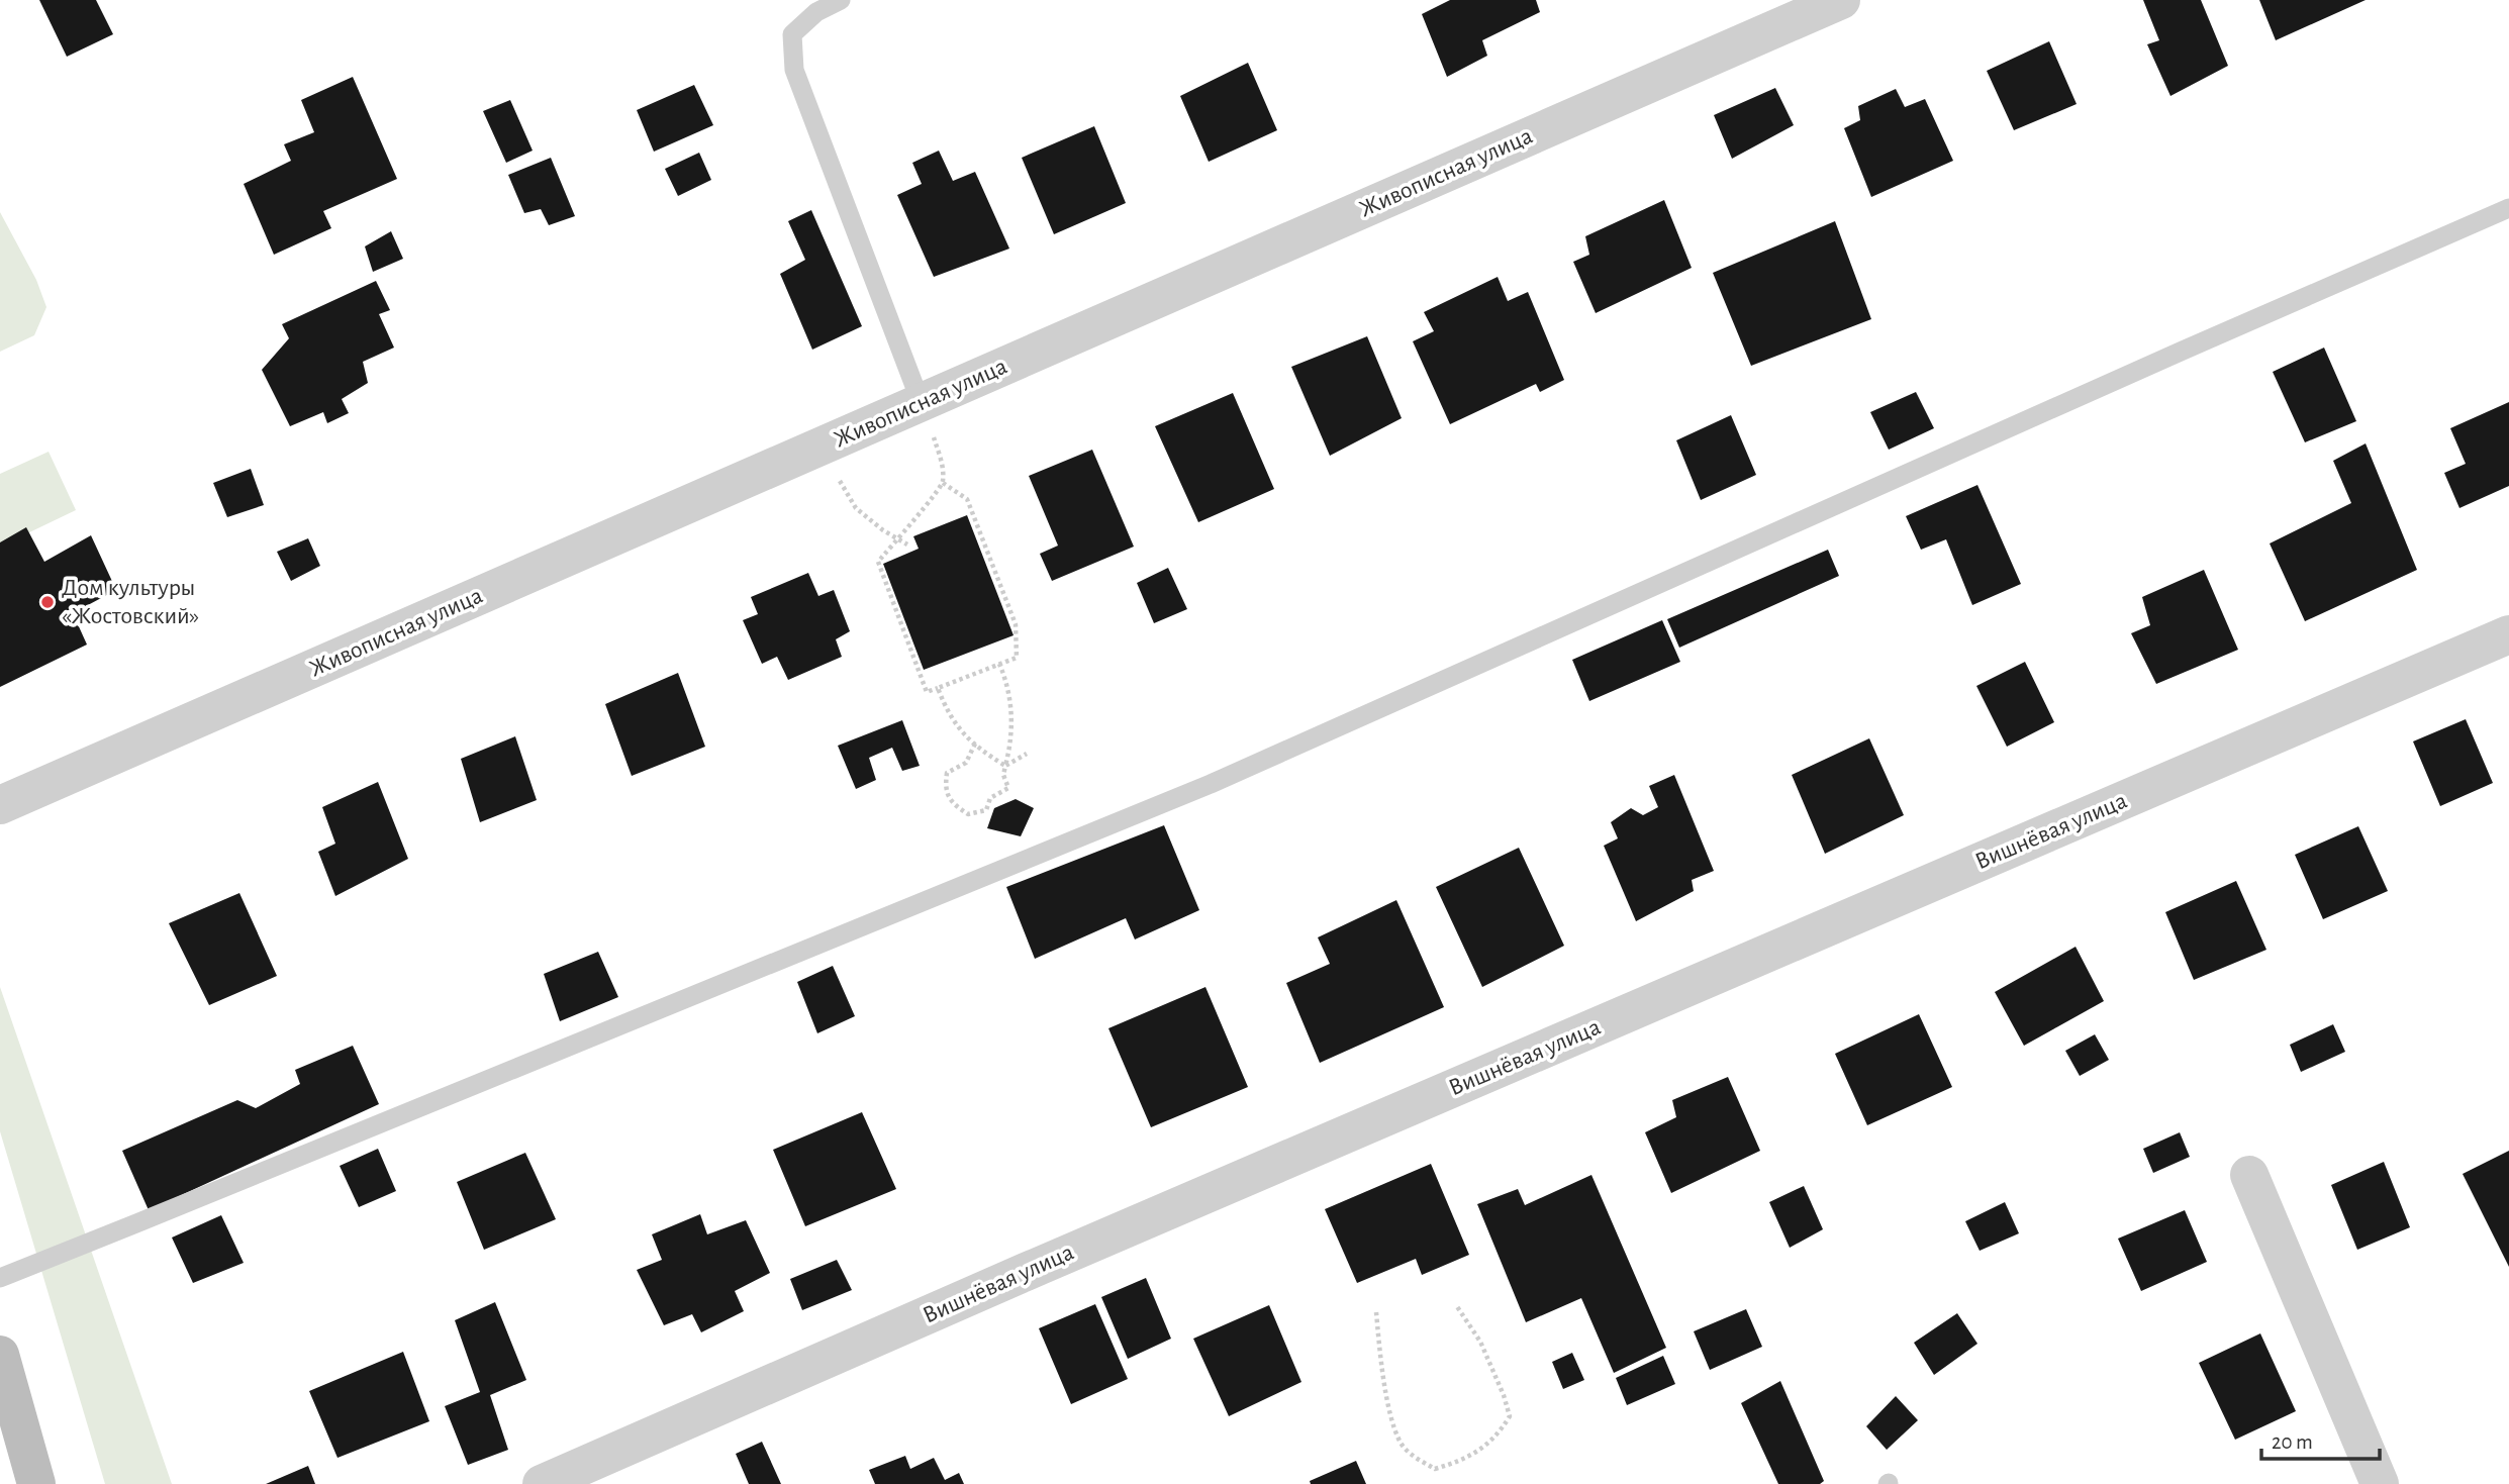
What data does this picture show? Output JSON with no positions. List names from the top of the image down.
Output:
{
  "streets": {
    "street": ["Живописная улица", "Вишнёвая улица"]
  },
  "places": ["Дом культуры «Жостовский»"],
  "scale_bar": "20 m"
}
